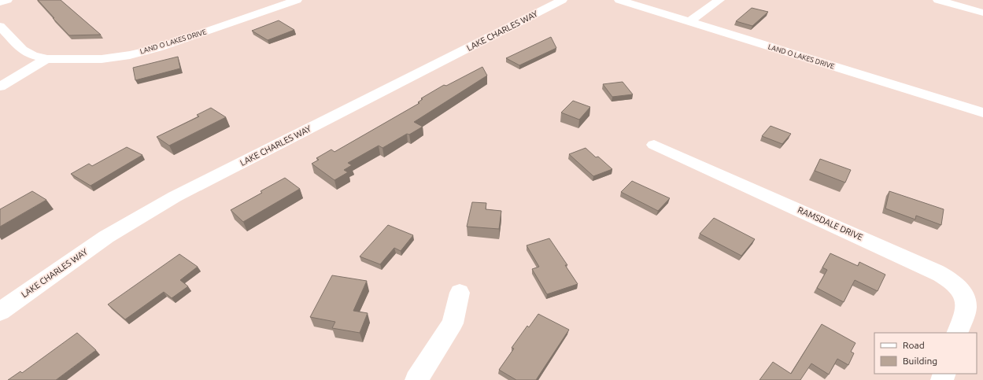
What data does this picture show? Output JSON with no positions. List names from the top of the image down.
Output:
{
  "streets": {
    "street": ["LAKE CHARLES WAY", "LAND O LAKES DRIVE", "RAMSDALE DRIVE"]
  },
  "legend": ["Road", "Building"]
}
